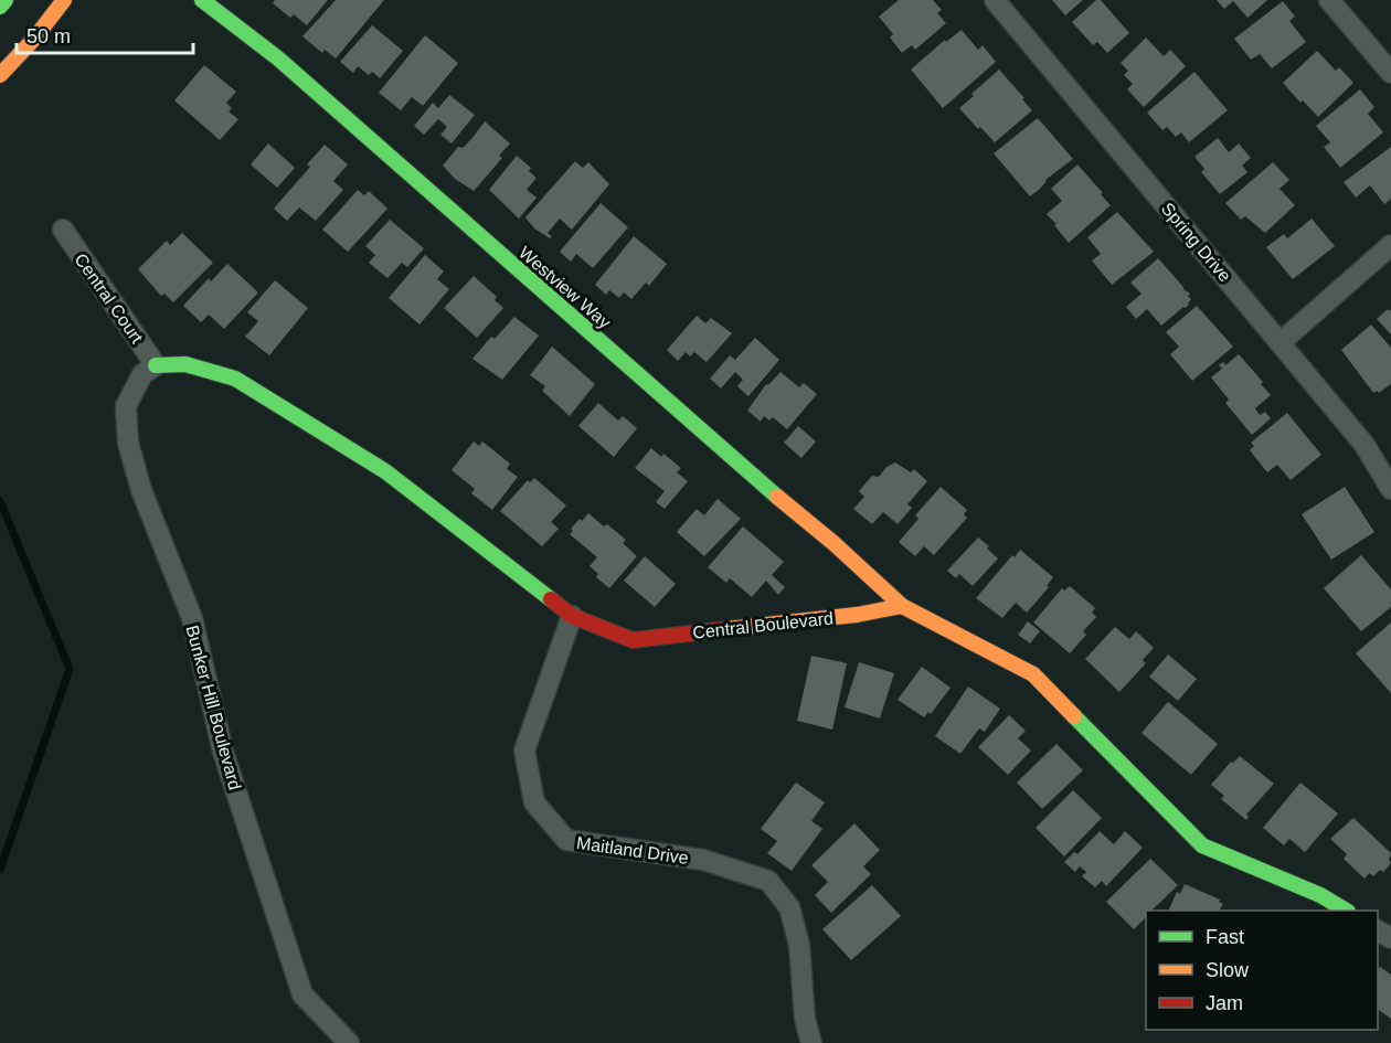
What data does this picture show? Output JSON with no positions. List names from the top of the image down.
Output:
{
  "streets": {
    "street": [
      "Spring Drive",
      "Westview Way",
      "Central Court",
      "Central Boulevard",
      "Bunker Hill Boulevard",
      "Maitland Drive"
    ]
  },
  "crossings": [
    ["Westview Way", "Central Boulevard"],
    ["Central Court", "Central Boulevard"],
    ["Central Court", "Bunker Hill Boulevard"],
    ["Central Boulevard", "Bunker Hill Boulevard"],
    ["Central Boulevard", "Maitland Drive"]
  ],
  "legend": ["Fast", "Slow", "Jam"],
  "scale_bar": "50 m"
}
